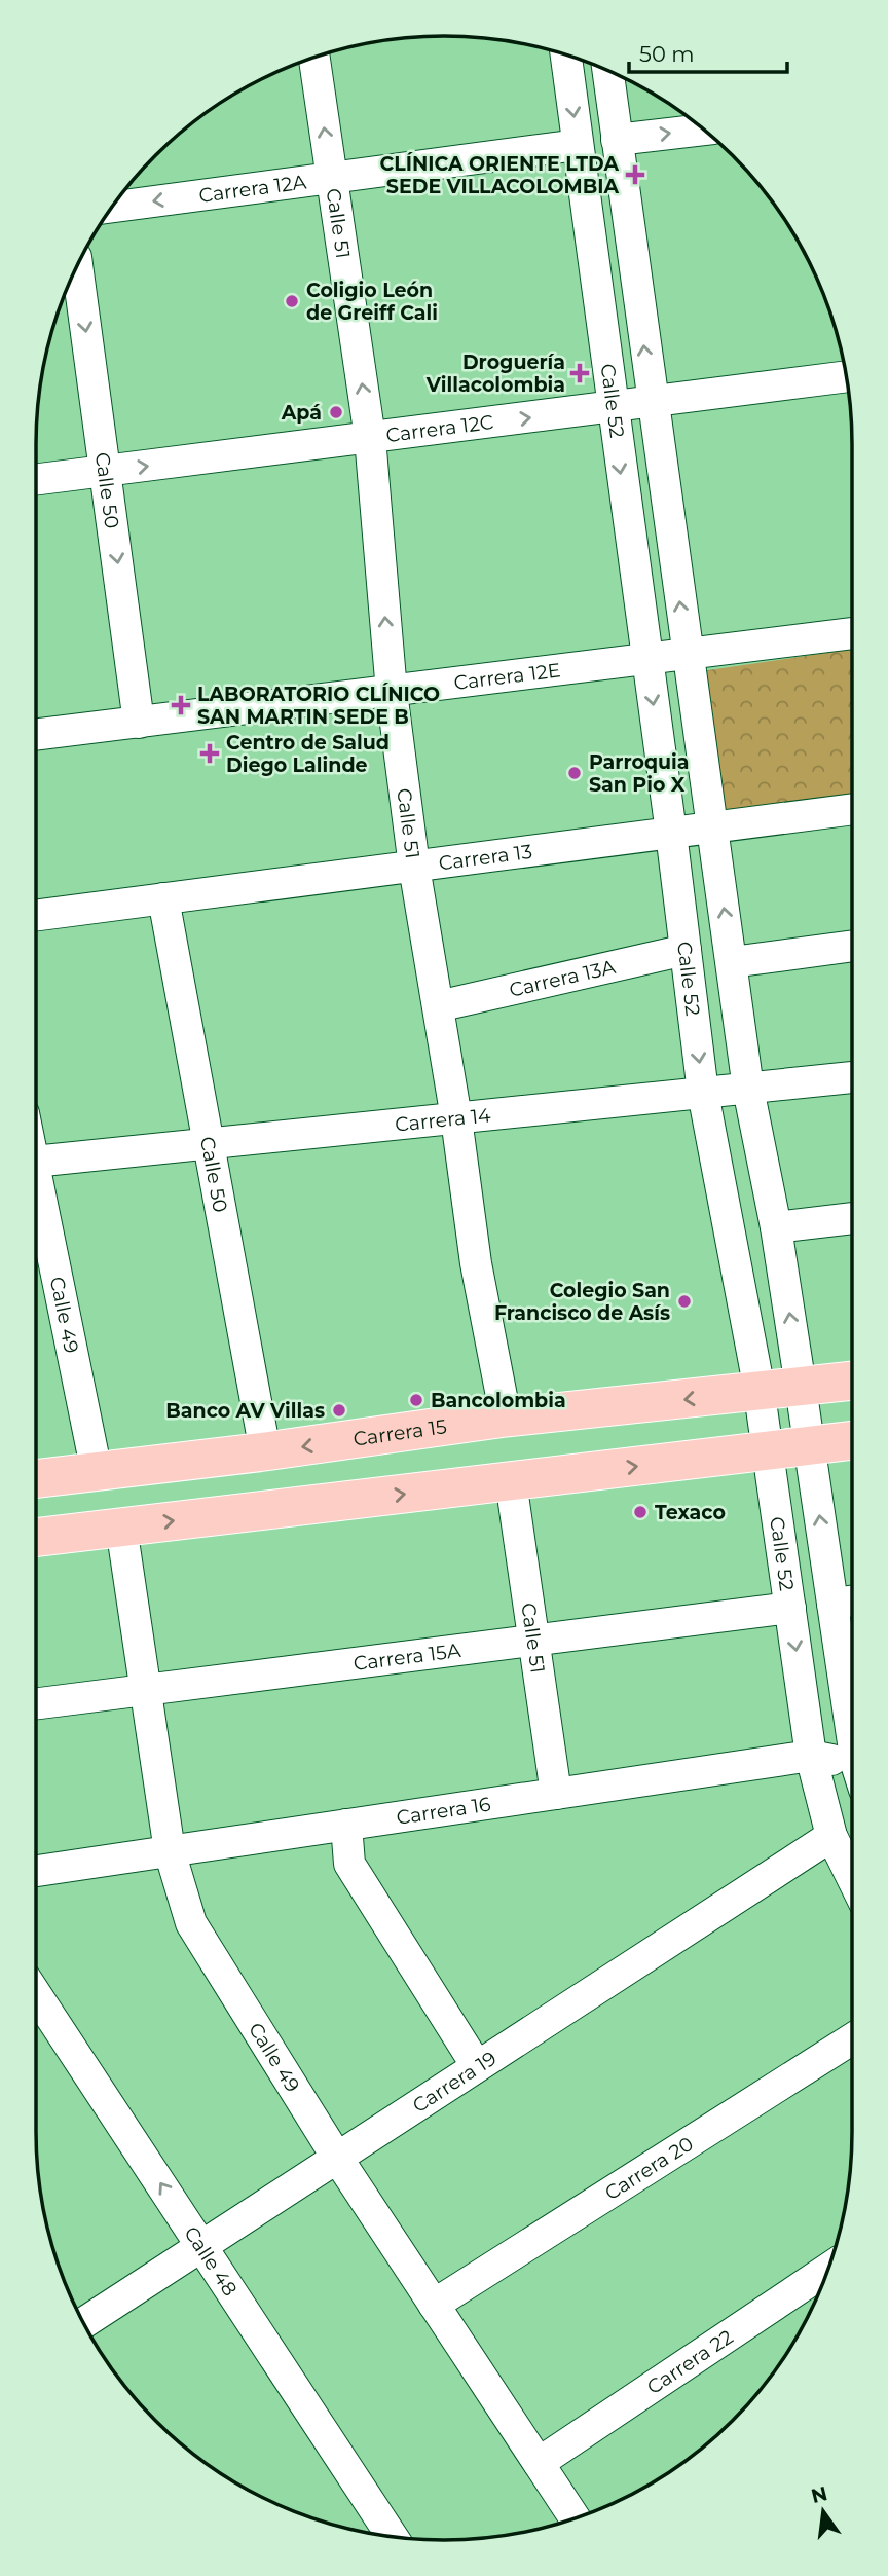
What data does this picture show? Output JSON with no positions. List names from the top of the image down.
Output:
{
  "streets": {
    "main road": ["Carrera 15"],
    "street": [
      "Carrera 12A",
      "Calle 51",
      "Calle 52",
      "Carrera 12C",
      "Calle 50",
      "Carrera 12E",
      "Carrera 13",
      "Carrera 13A",
      "Carrera 14",
      "Calle 49",
      "Carrera 15A",
      "Carrera 16",
      "Carrera 19",
      "Carrera 20",
      "Calle 48",
      "Carrera 22"
    ]
  },
  "crossings": [
    ["Carrera 12A", "Calle 51"],
    ["Carrera 12A", "Calle 52"],
    ["Calle 51", "Carrera 12C"],
    ["Calle 51", "Carrera 12E"],
    ["Calle 51", "Carrera 13"],
    ["Calle 51", "Carrera 13A"],
    ["Calle 51", "Carrera 14"],
    ["Calle 51", "Carrera 15"],
    ["Calle 51", "Carrera 15A"],
    ["Calle 51", "Carrera 16"],
    ["Calle 52", "Carrera 12C"],
    ["Calle 52", "Carrera 12E"],
    ["Calle 52", "Carrera 13"],
    ["Calle 52", "Carrera 13A"],
    ["Calle 52", "Carrera 14"],
    ["Calle 52", "Carrera 15"],
    ["Calle 52", "Carrera 15A"],
    ["Calle 52", "Carrera 16"],
    ["Calle 52", "Carrera 19"],
    ["Carrera 12C", "Calle 50"],
    ["Calle 50", "Carrera 12E"],
    ["Calle 50", "Carrera 13"],
    ["Calle 50", "Carrera 14"],
    ["Calle 50", "Carrera 15"],
    ["Calle 49", "Carrera 15"],
    ["Calle 49", "Carrera 15A"],
    ["Calle 49", "Carrera 16"],
    ["Calle 49", "Carrera 19"],
    ["Calle 49", "Carrera 20"],
    ["Calle 49", "Carrera 22"],
    ["Carrera 19", "Calle 48"]
  ],
  "one_way": [
    "Carrera 12A",
    "Calle 51",
    "Carrera 12C",
    "Calle 50",
    "Calle 48"
  ],
  "places": {
    "health": [
      "CLÍNICA ORIENTE LTDA SEDE VILLACOLOMBIA",
      "Droguería Villacolombia",
      "LABORATORIO CLÍNICO SAN MARTIN SEDE B",
      "Centro de Salud Diego Lalinde"
    ],
    "other": [
      "Coligio León de Greiff Cali",
      "Apá",
      "Parroquia San Pio X",
      "Colegio San Francisco de Asís",
      "Bancolombia",
      "Banco AV Villas",
      "Texaco"
    ]
  },
  "scale_bar": "50 m",
  "north": "top"
}
